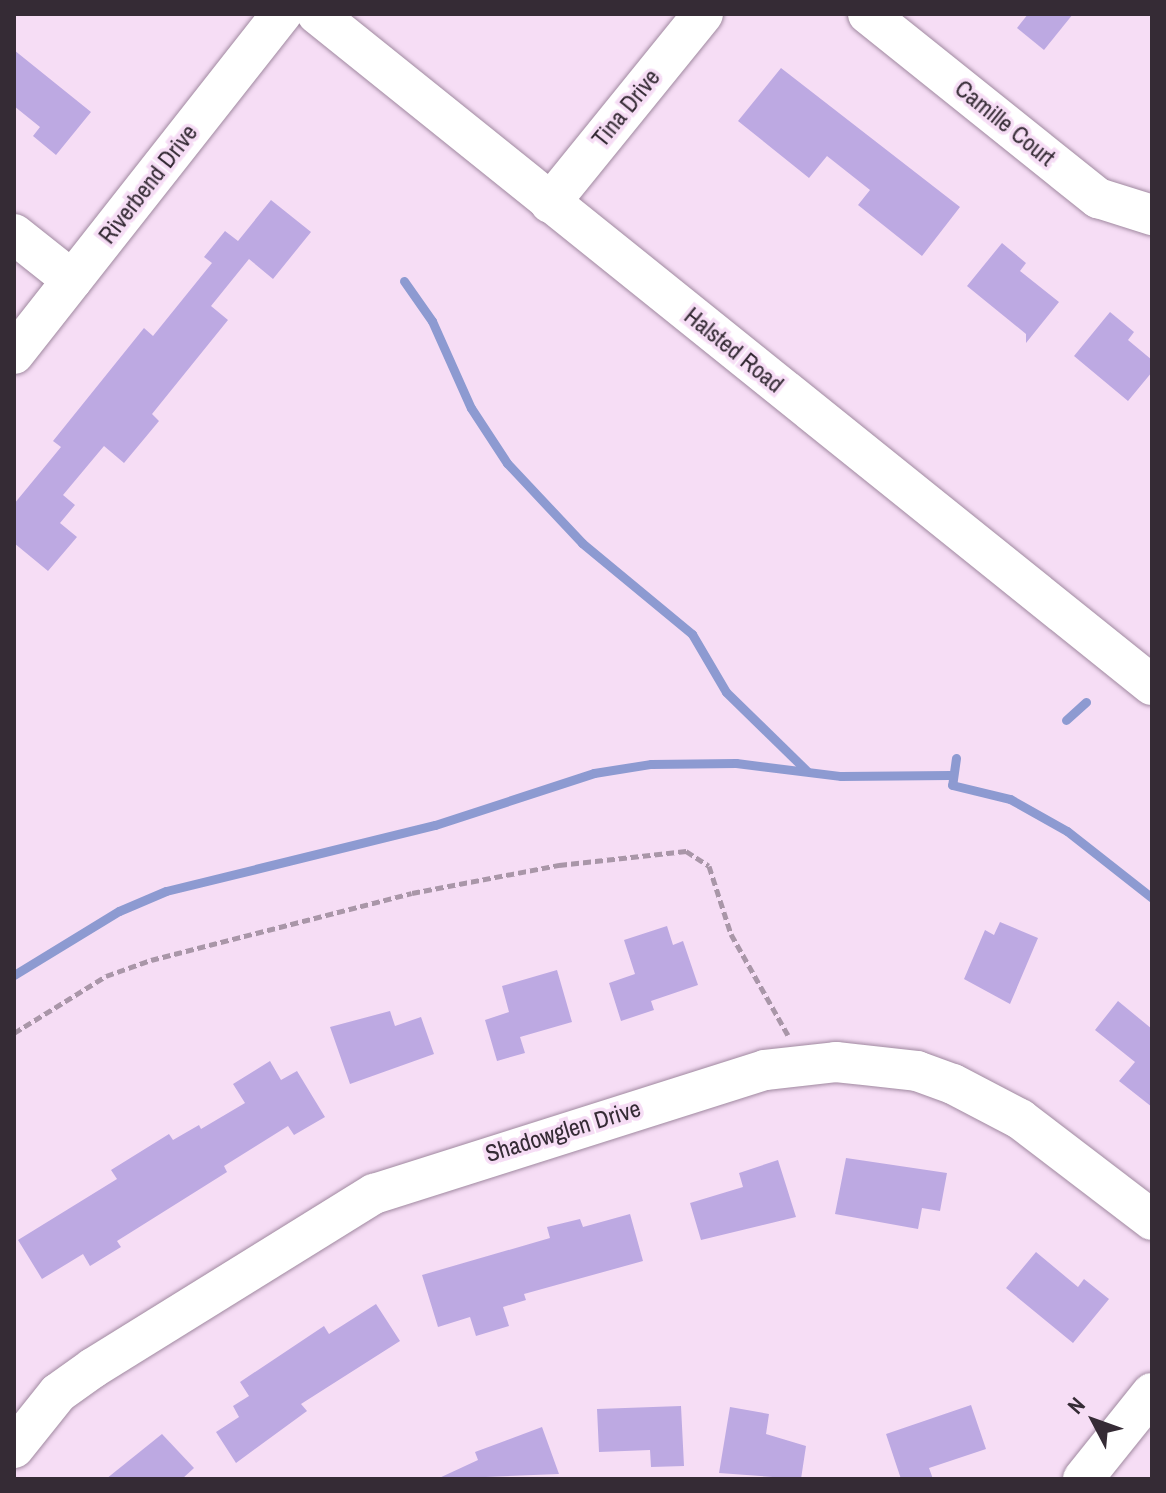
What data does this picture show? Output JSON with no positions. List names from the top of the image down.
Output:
{
  "streets": {
    "street": [
      "Tina Drive",
      "Camille Court",
      "Riverbend Drive",
      "Halsted Road",
      "Shadowglen Drive"
    ]
  },
  "crossings": [
    ["Tina Drive", "Halsted Road"]
  ],
  "north": "top left"
}
